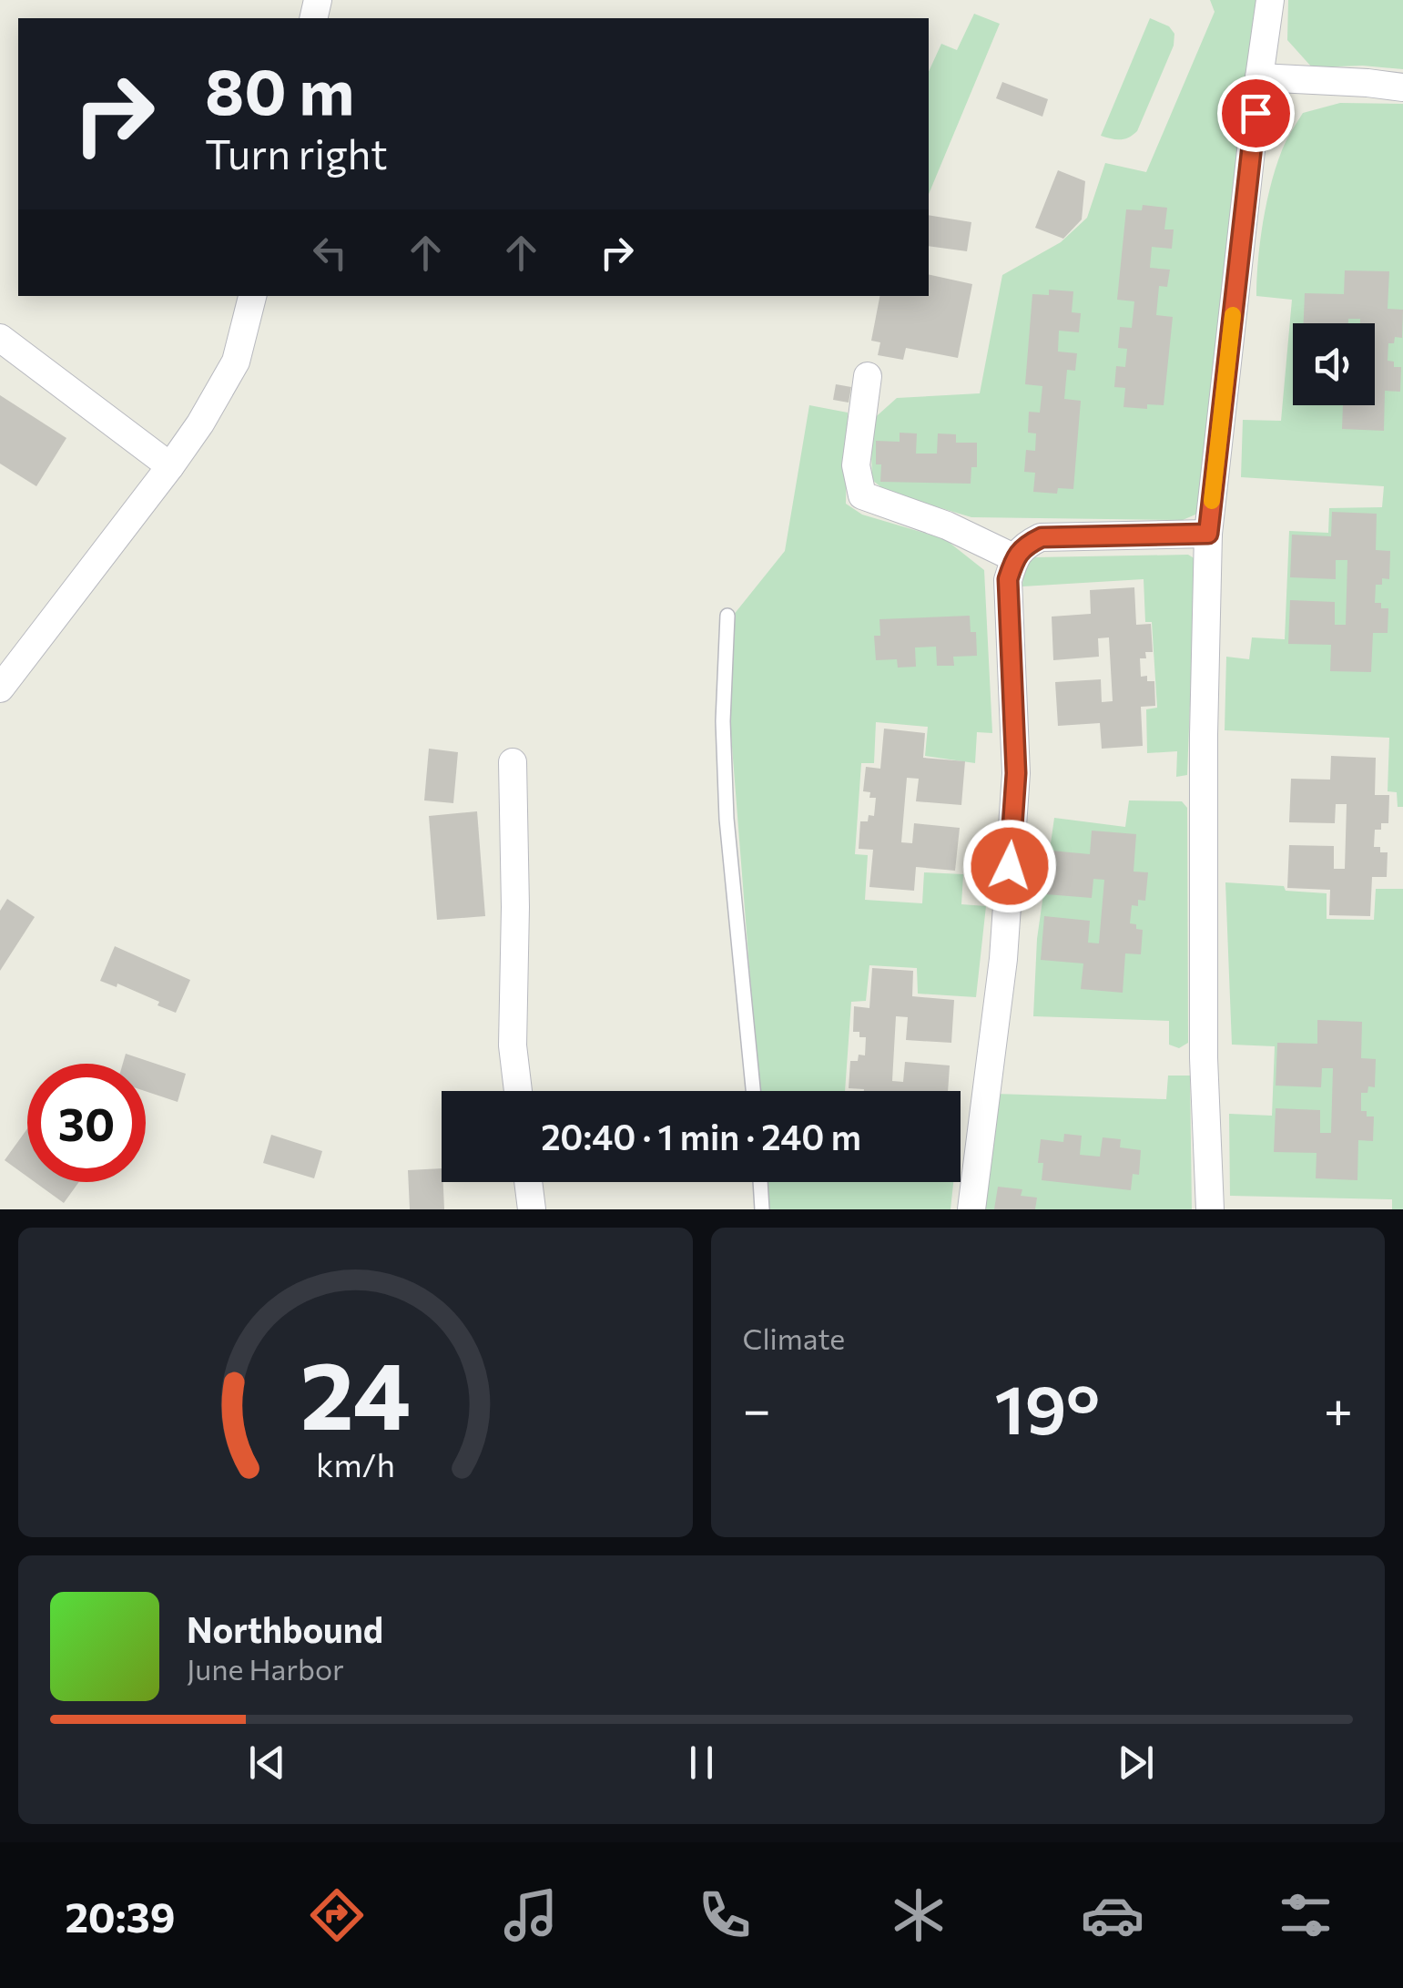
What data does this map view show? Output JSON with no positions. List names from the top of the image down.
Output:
{
  "page": {
    "turn": ["80 m", "Turn right"],
    "limit": "30",
    "trip": "20:40 · 1 min · 240 m",
    "tile": "Climate",
    "heat": ["−", "19°", "+"],
    "song": ["Northbound", "June Harbor"],
    "tabs": "20:39",
    "gauge": ["24", "km/h"]
  }
}
